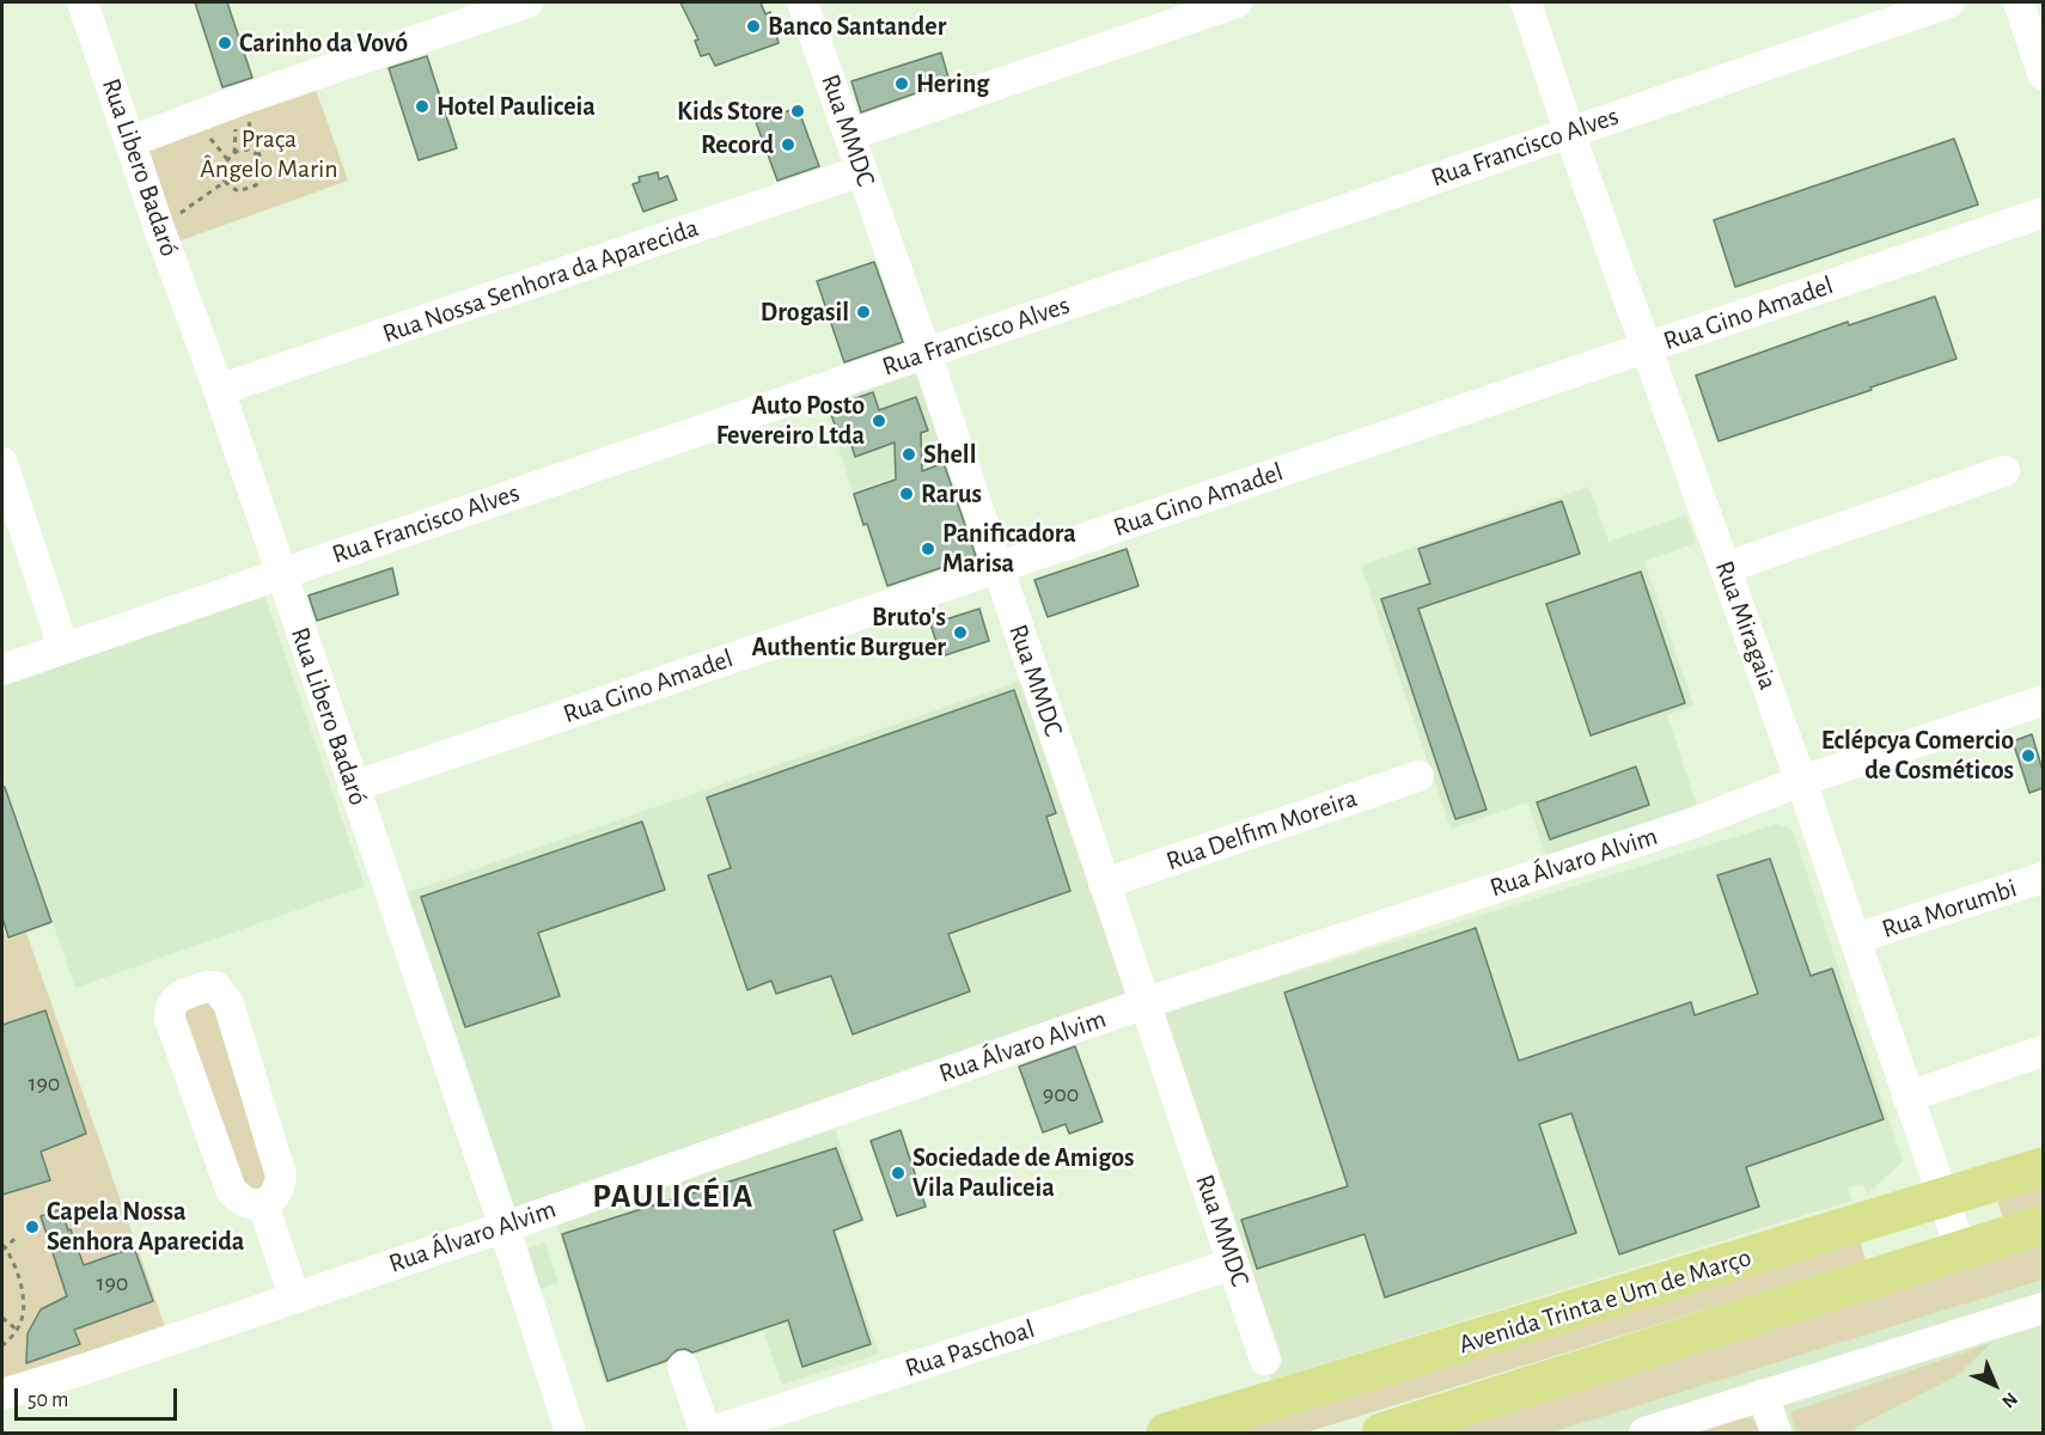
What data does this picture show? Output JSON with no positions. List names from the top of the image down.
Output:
{
  "streets": {
    "main road": ["Avenida Trinta e Um de Março"],
    "street": [
      "Rua MMDC",
      "Rua Francisco Alves",
      "Rua Libero Badaró",
      "Rua Nossa Senhora da Aparecida",
      "Rua Gino Amadel",
      "Rua Miragaia",
      "Rua Delfim Moreira",
      "Rua Álvaro Alvim",
      "Rua Morumbi",
      "Rua Paschoal"
    ]
  },
  "crossings": [
    ["Rua MMDC", "Rua Francisco Alves"],
    ["Rua MMDC", "Rua Nossa Senhora da Aparecida"],
    ["Rua MMDC", "Rua Gino Amadel"],
    ["Rua MMDC", "Rua Delfim Moreira"],
    ["Rua MMDC", "Rua Álvaro Alvim"],
    ["Rua MMDC", "Rua Paschoal"],
    ["Rua Francisco Alves", "Rua Libero Badaró"],
    ["Rua Francisco Alves", "Rua Miragaia"],
    ["Rua Libero Badaró", "Rua Nossa Senhora da Aparecida"],
    ["Rua Libero Badaró", "Rua Gino Amadel"],
    ["Rua Libero Badaró", "Rua Álvaro Alvim"],
    ["Rua Gino Amadel", "Rua Miragaia"],
    ["Rua Miragaia", "Rua Álvaro Alvim"],
    ["Rua Miragaia", "Rua Morumbi"],
    ["Rua Miragaia", "Avenida Trinta e Um de Março"]
  ],
  "districts": ["PAULICÉIA"],
  "parks": ["Praça Ângelo Marin"],
  "places": [
    "Banco Santander",
    "Carinho da Vovó",
    "Hering",
    "Hotel Pauliceia",
    "Kids Store",
    "Record",
    "Drogasil",
    "Auto Posto Fevereiro Ltda",
    "Shell",
    "Rarus",
    "Panificadora Marisa",
    "Bruto's Authentic Burguer",
    "Eclépcya Comercio de Cosméticos",
    "Sociedade de Amigos Vila Pauliceia",
    "Capela Nossa Senhora Aparecida"
  ],
  "house_numbers": ["190", "900", "190"],
  "scale_bar": "50 m",
  "north": "bottom right"
}
